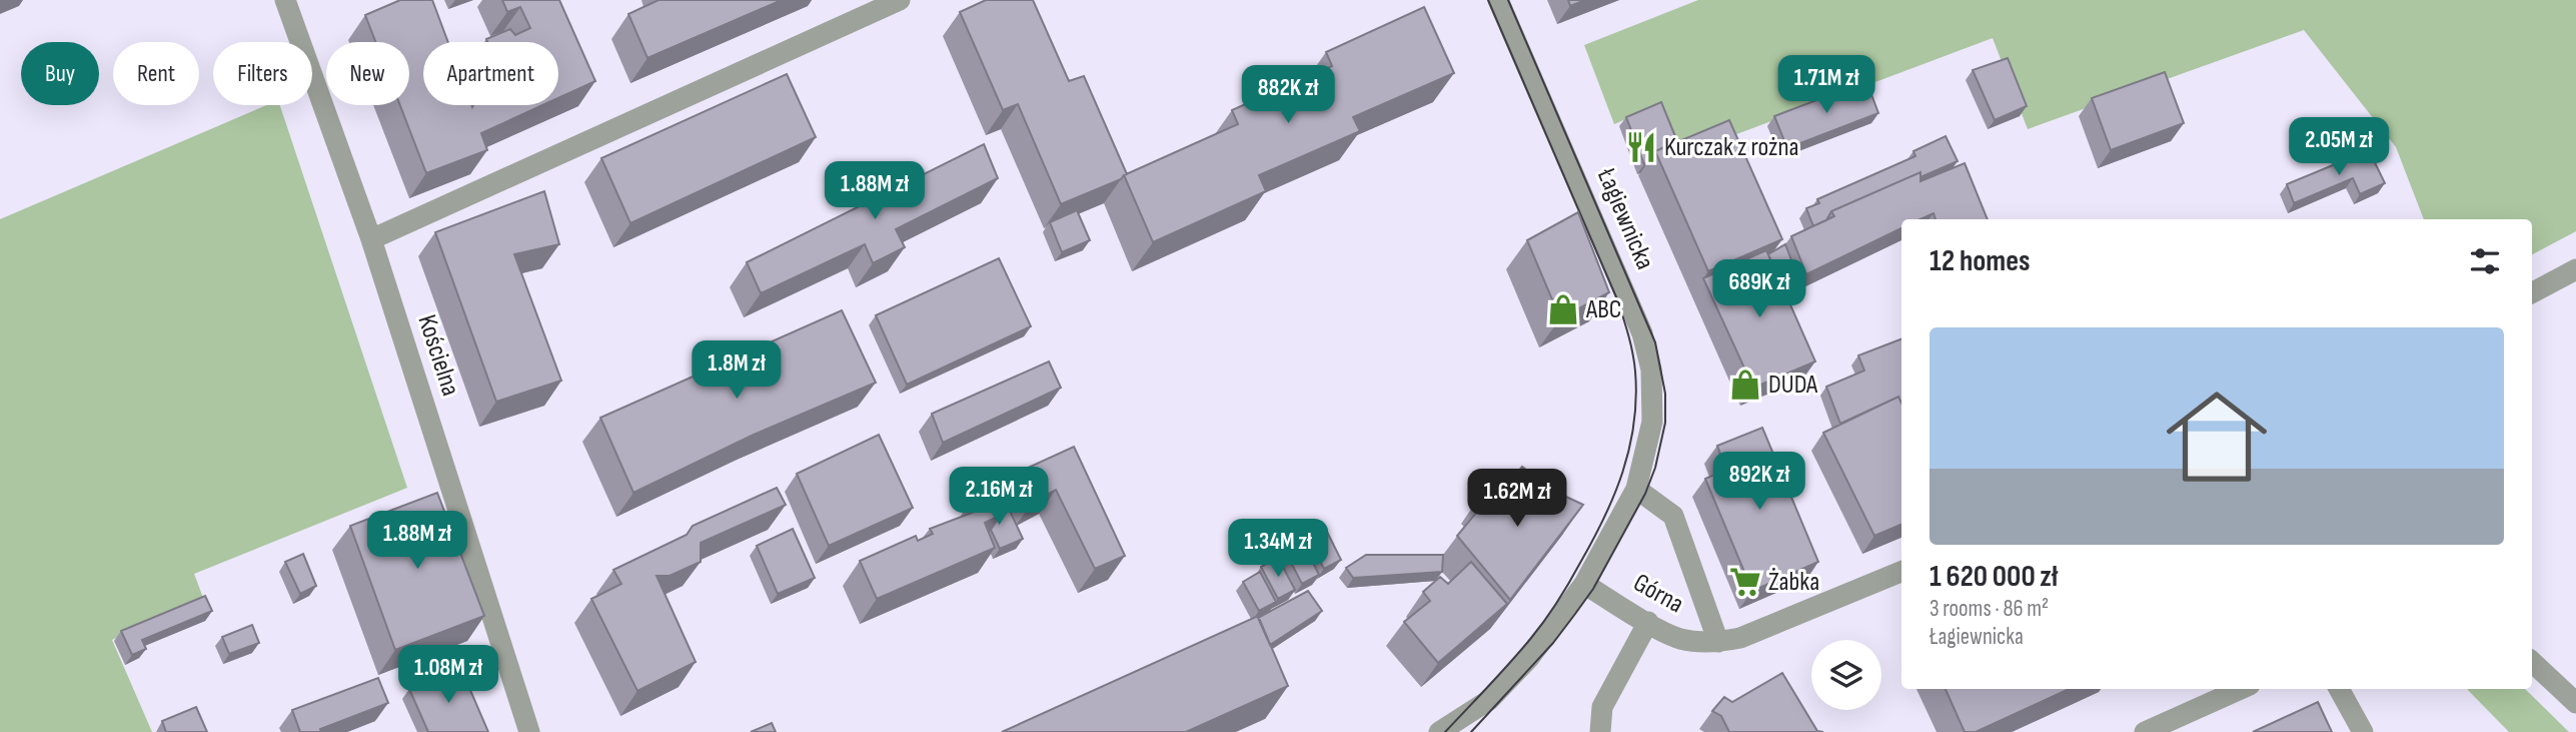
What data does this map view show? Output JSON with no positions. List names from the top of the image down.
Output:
{
  "streets": {
    "street": ["Łagiewnicka", "Kościelna", "Górna"]
  },
  "crossings": [
    ["Łagiewnicka", "Górna"]
  ],
  "places": {
    "restaurant": ["Kurczak z rożna"],
    "shop": ["ABC", "DUDA"],
    "supermarket": ["Żabka"]
  },
  "page": {
    "chip": [
      "Buy",
      "Rent",
      "Filters",
      "New",
      "Apartment"
    ],
    "price": [
      "1.71M zł",
      "882K zł",
      "2.05M zł",
      "1.88M zł",
      "689K zł",
      "1.8M zł",
      "892K zł",
      "2.16M zł",
      "1.62M zł",
      "1.88M zł",
      "1.34M zł",
      "1.08M zł"
    ],
    "heading": "12 homes",
    "list": [
      {
        "name": "1 620 000 zł",
        "note": "3 rooms · 86 m² · Łagiewnicka"
      }
    ]
  }
}
